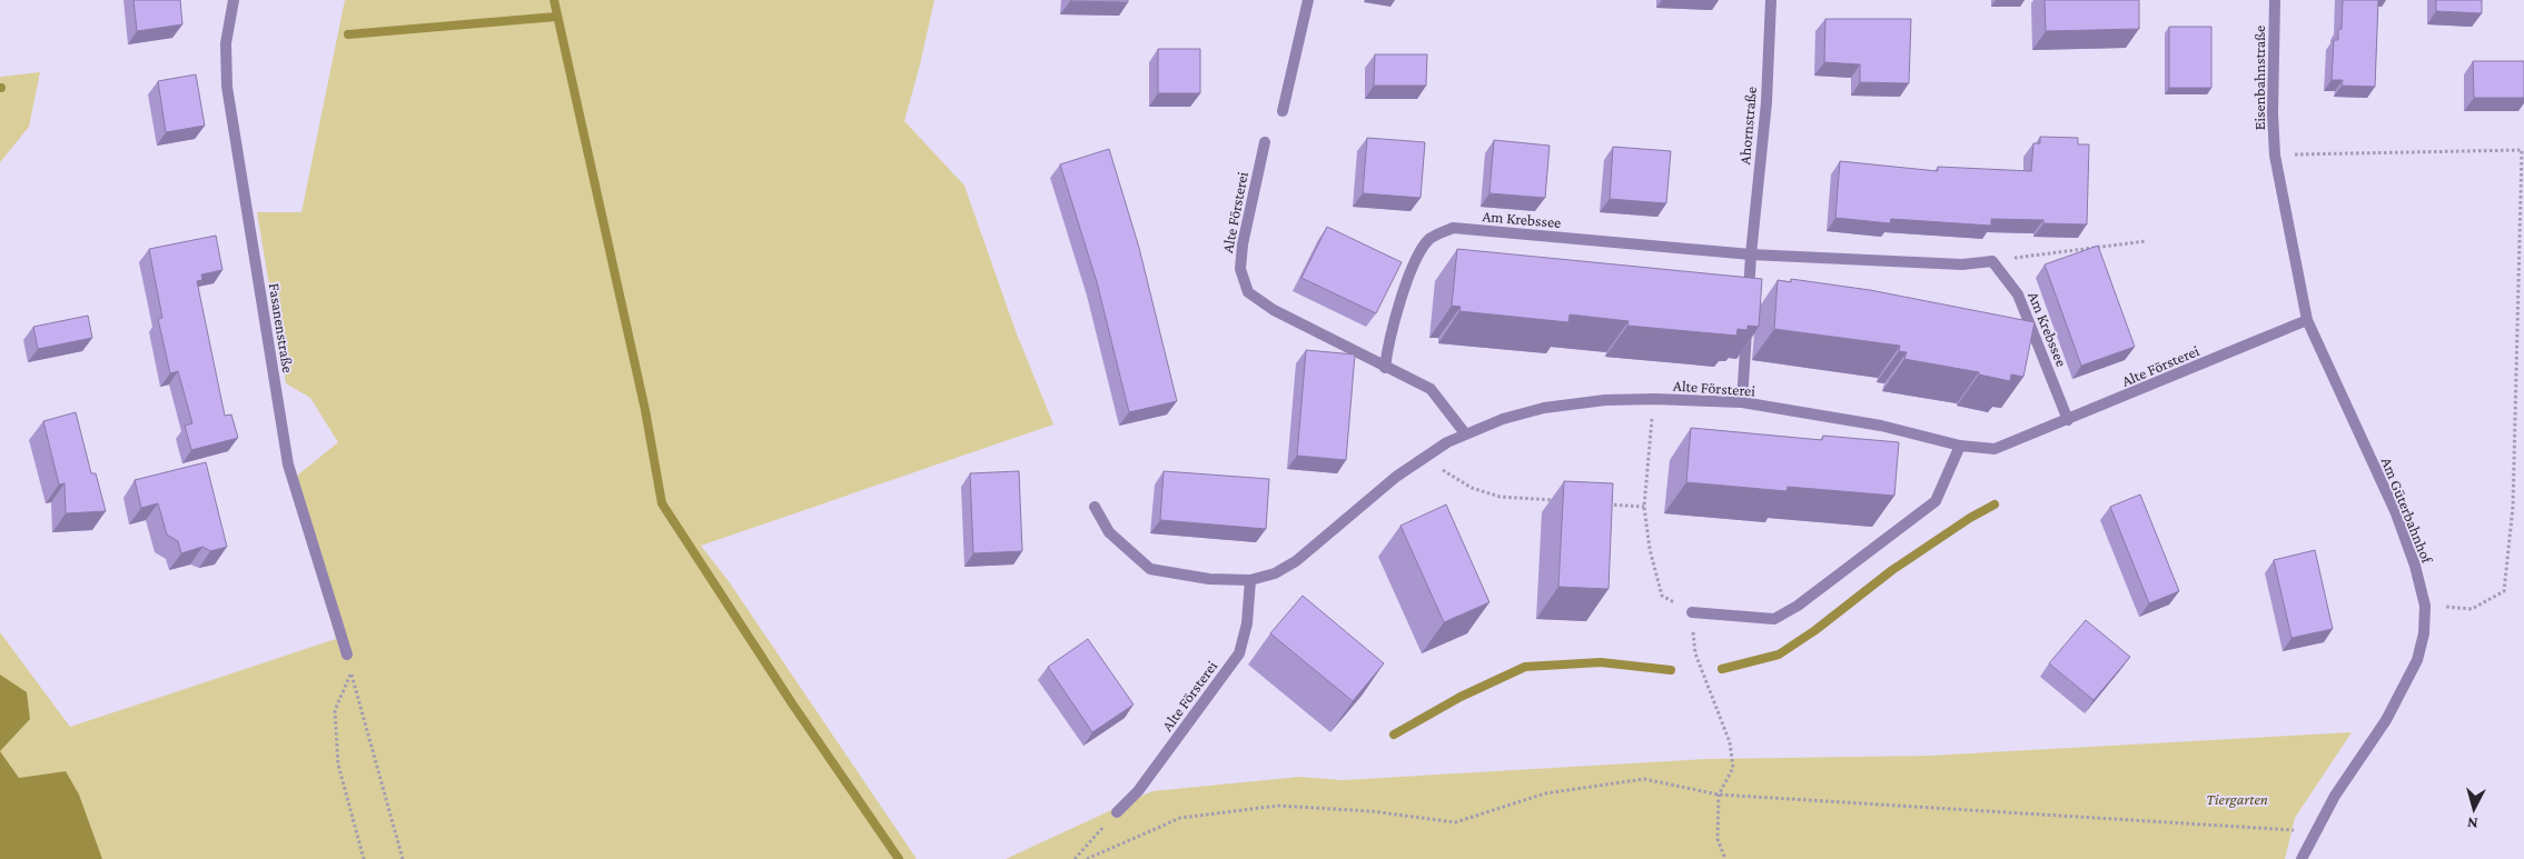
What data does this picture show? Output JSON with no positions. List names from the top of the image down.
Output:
{
  "streets": {
    "street": [
      "Eisenbahnstraße",
      "Ahornstraße",
      "Alte Försterei",
      "Am Krebssee",
      "Fasanenstraße",
      "Am Güterbahnhof"
    ]
  },
  "crossings": [
    ["Eisenbahnstraße", "Am Güterbahnhof"],
    ["Ahornstraße", "Am Krebssee"],
    ["Alte Försterei", "Am Krebssee"],
    ["Alte Försterei", "Am Güterbahnhof"]
  ],
  "parks": ["Tiergarten"],
  "north": "bottom"
}
